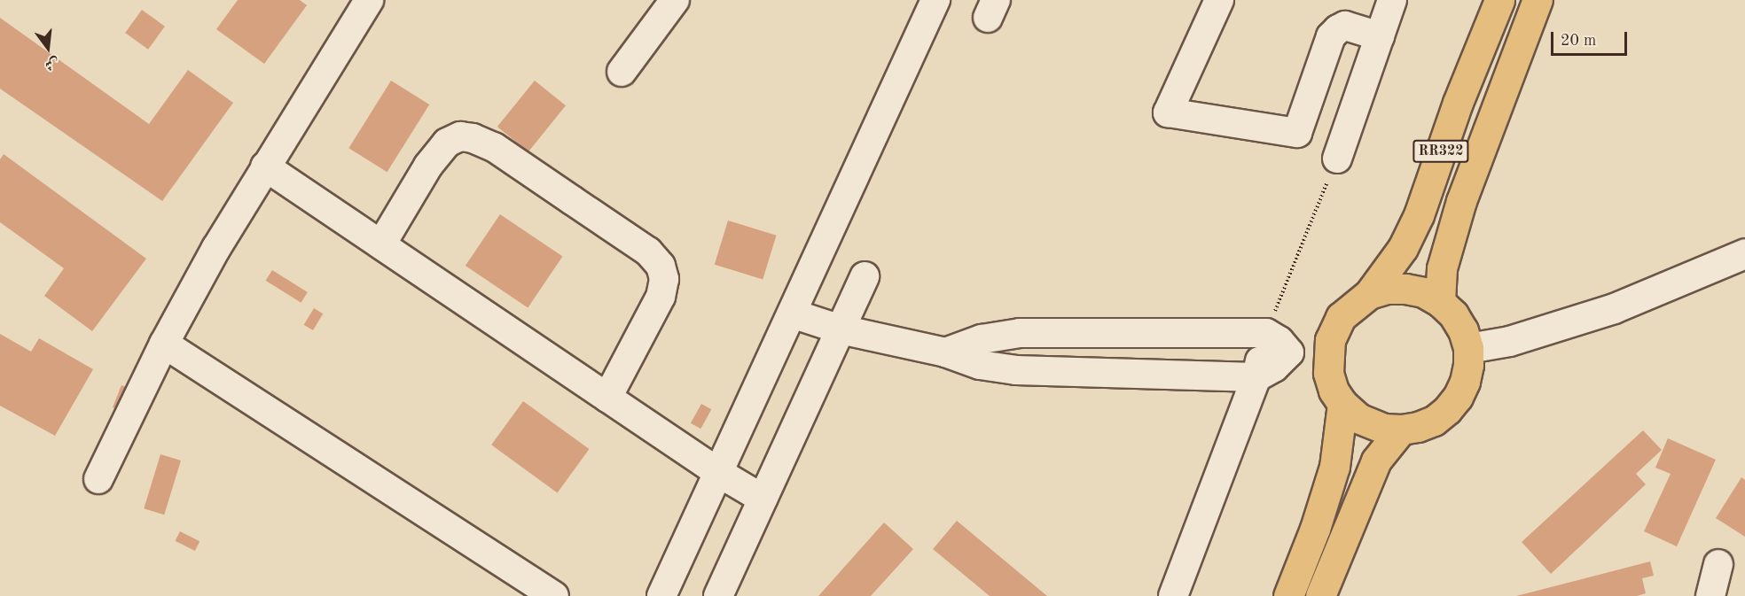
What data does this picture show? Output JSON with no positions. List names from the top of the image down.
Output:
{
  "streets": {
    "main road": ["RR322"]
  },
  "scale_bar": "20 m",
  "north": "bottom"
}
